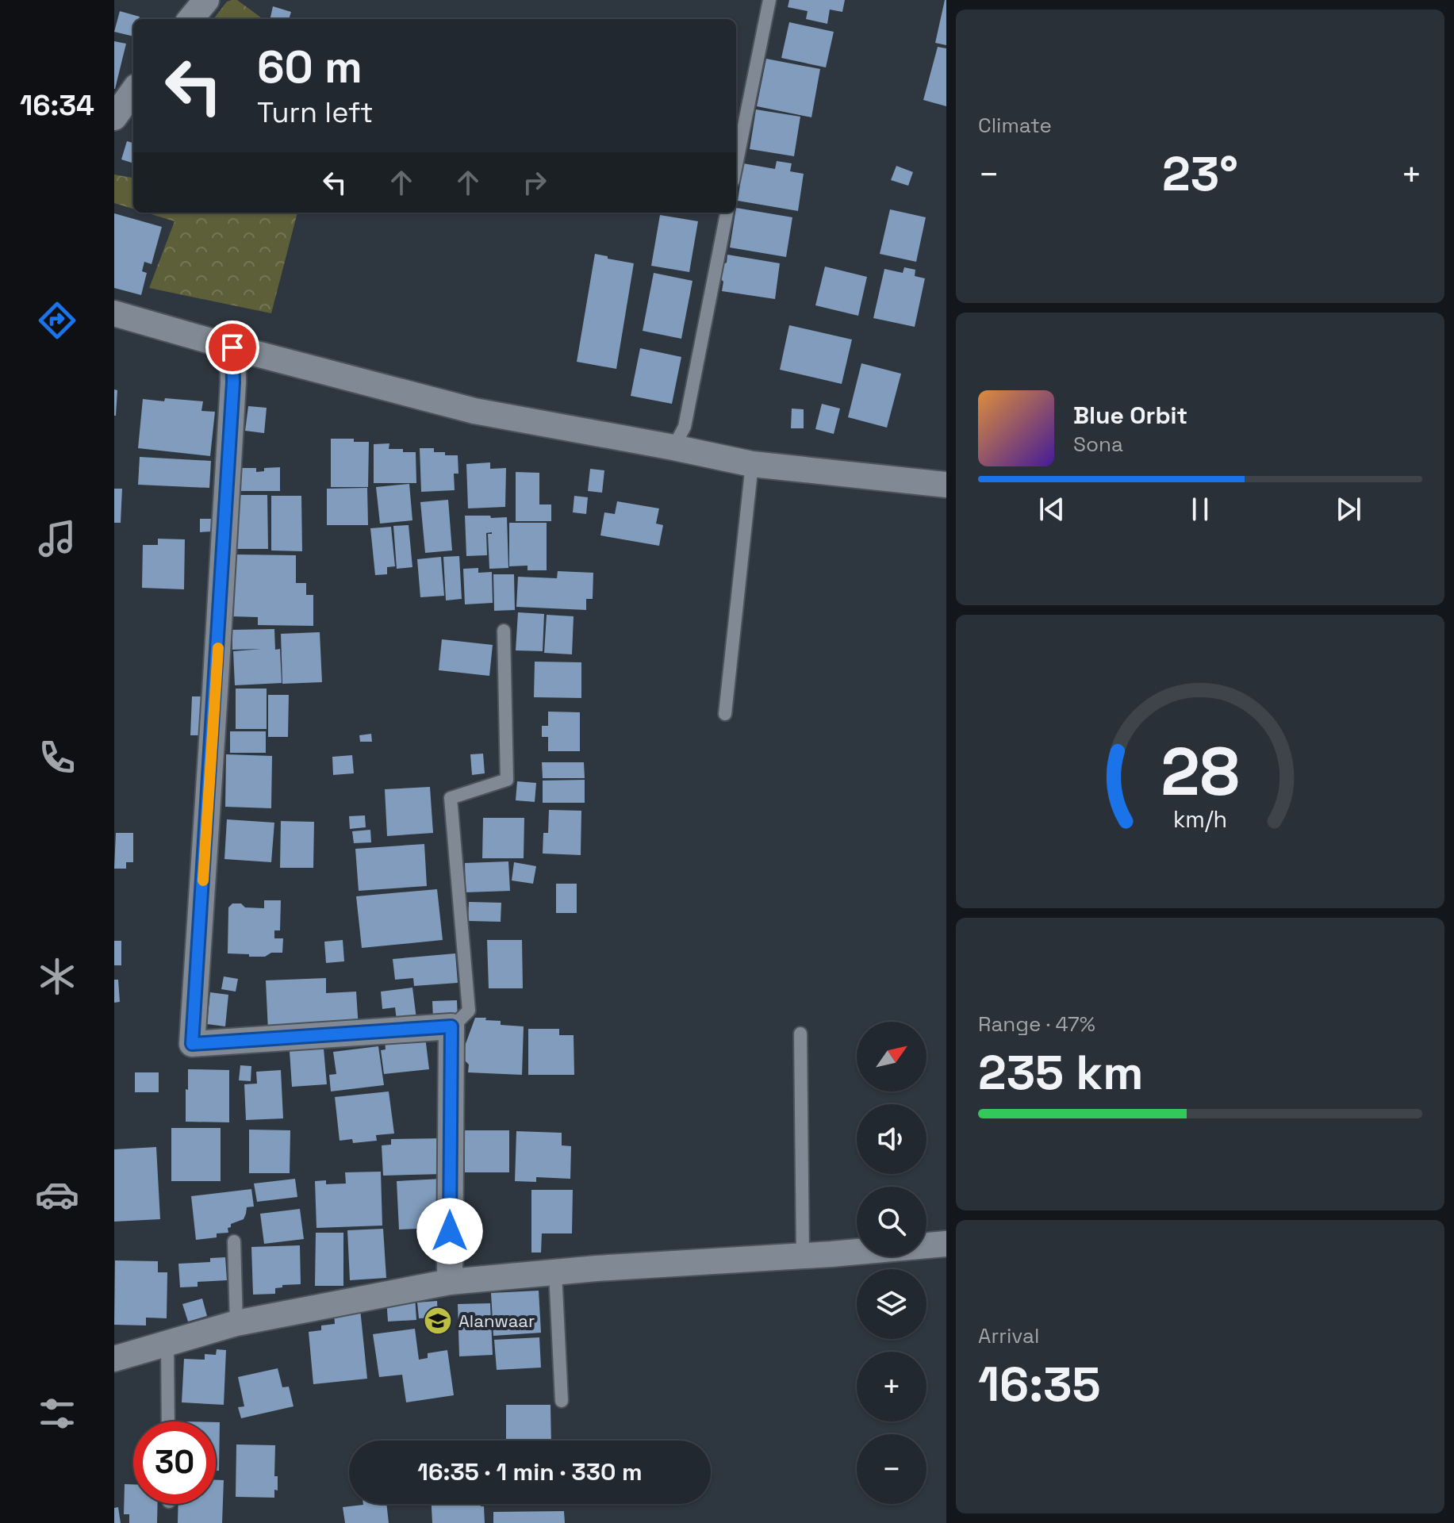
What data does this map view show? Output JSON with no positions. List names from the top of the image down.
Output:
{
  "places": {
    "school or university": ["Alanwaar"]
  },
  "north": "top right",
  "page": {
    "tabs": "16:34",
    "tile": [
      "Climate",
      ["Range · 47%", "235 km"],
      ["Arrival", "16:35"]
    ],
    "turn": ["60 m", "Turn left"],
    "heat": ["−", "23°", "+"],
    "song": ["Blue Orbit", "Sona"],
    "map_buttons": ["+", "−"],
    "limit": "30",
    "trip": "16:35 · 1 min · 330 m",
    "gauge": ["28", "km/h"]
  }
}
